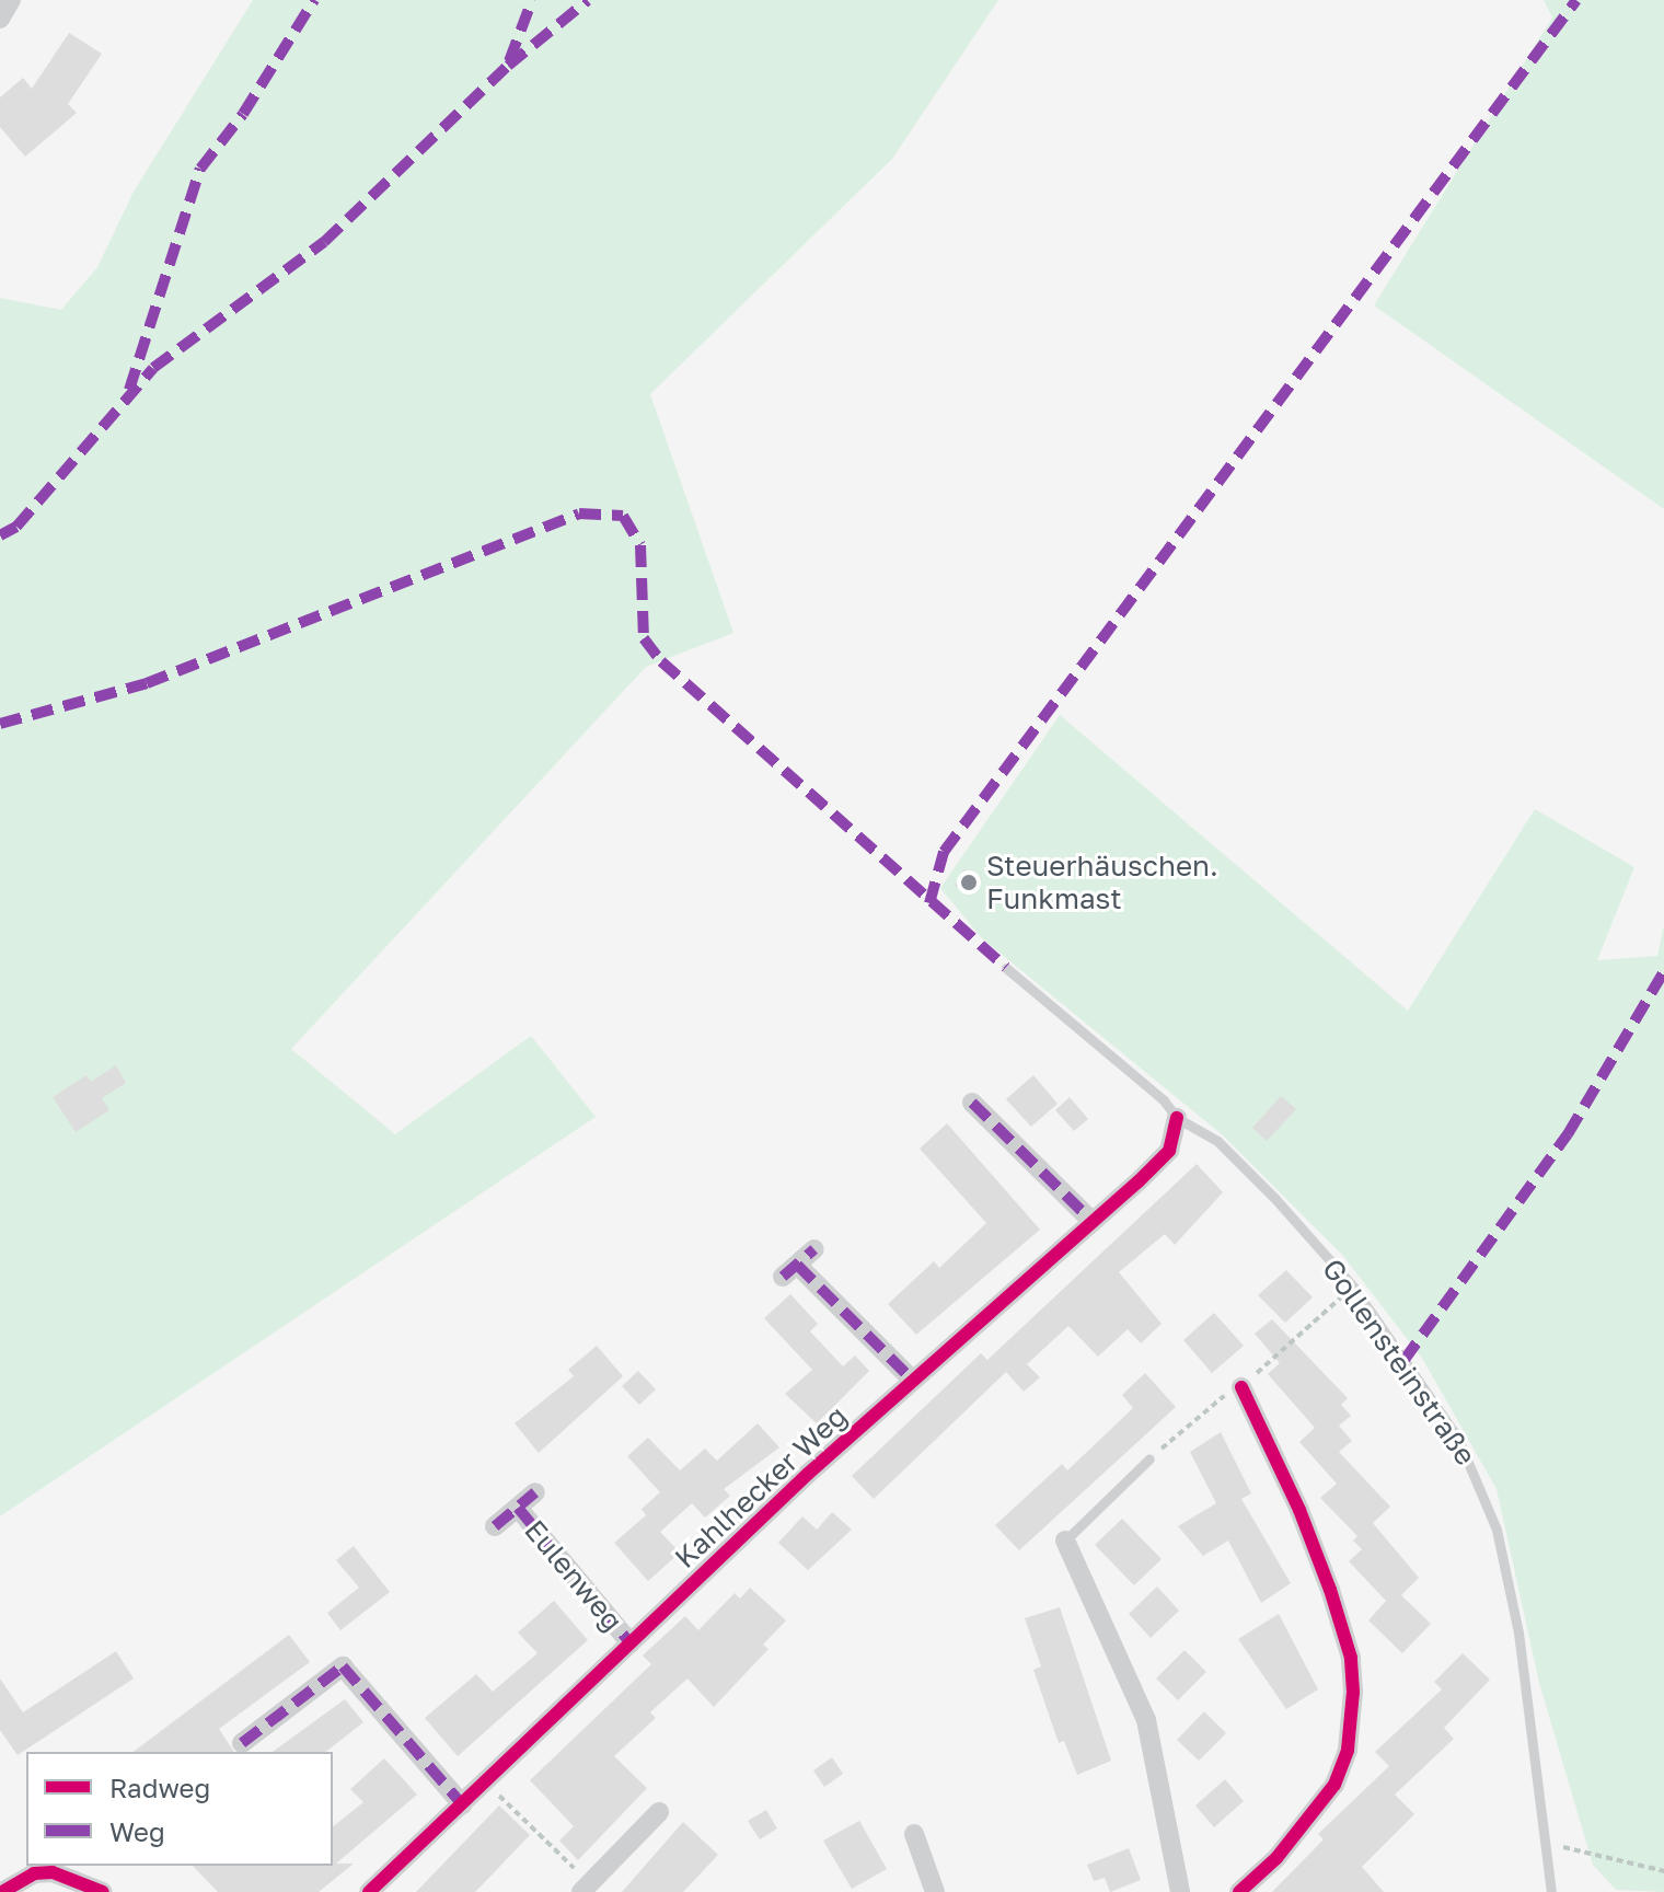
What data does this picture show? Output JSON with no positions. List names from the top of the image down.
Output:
{
  "streets": {
    "street": ["Kahlhecker Weg", "Eulenweg"],
    "lane": ["Gollensteinstraße"]
  },
  "crossings": [
    ["Gollensteinstraße", "Kahlhecker Weg"],
    ["Kahlhecker Weg", "Eulenweg"]
  ],
  "places": ["Steuerhäuschen. Funkmast"],
  "legend": ["Radweg", "Weg"]
}
